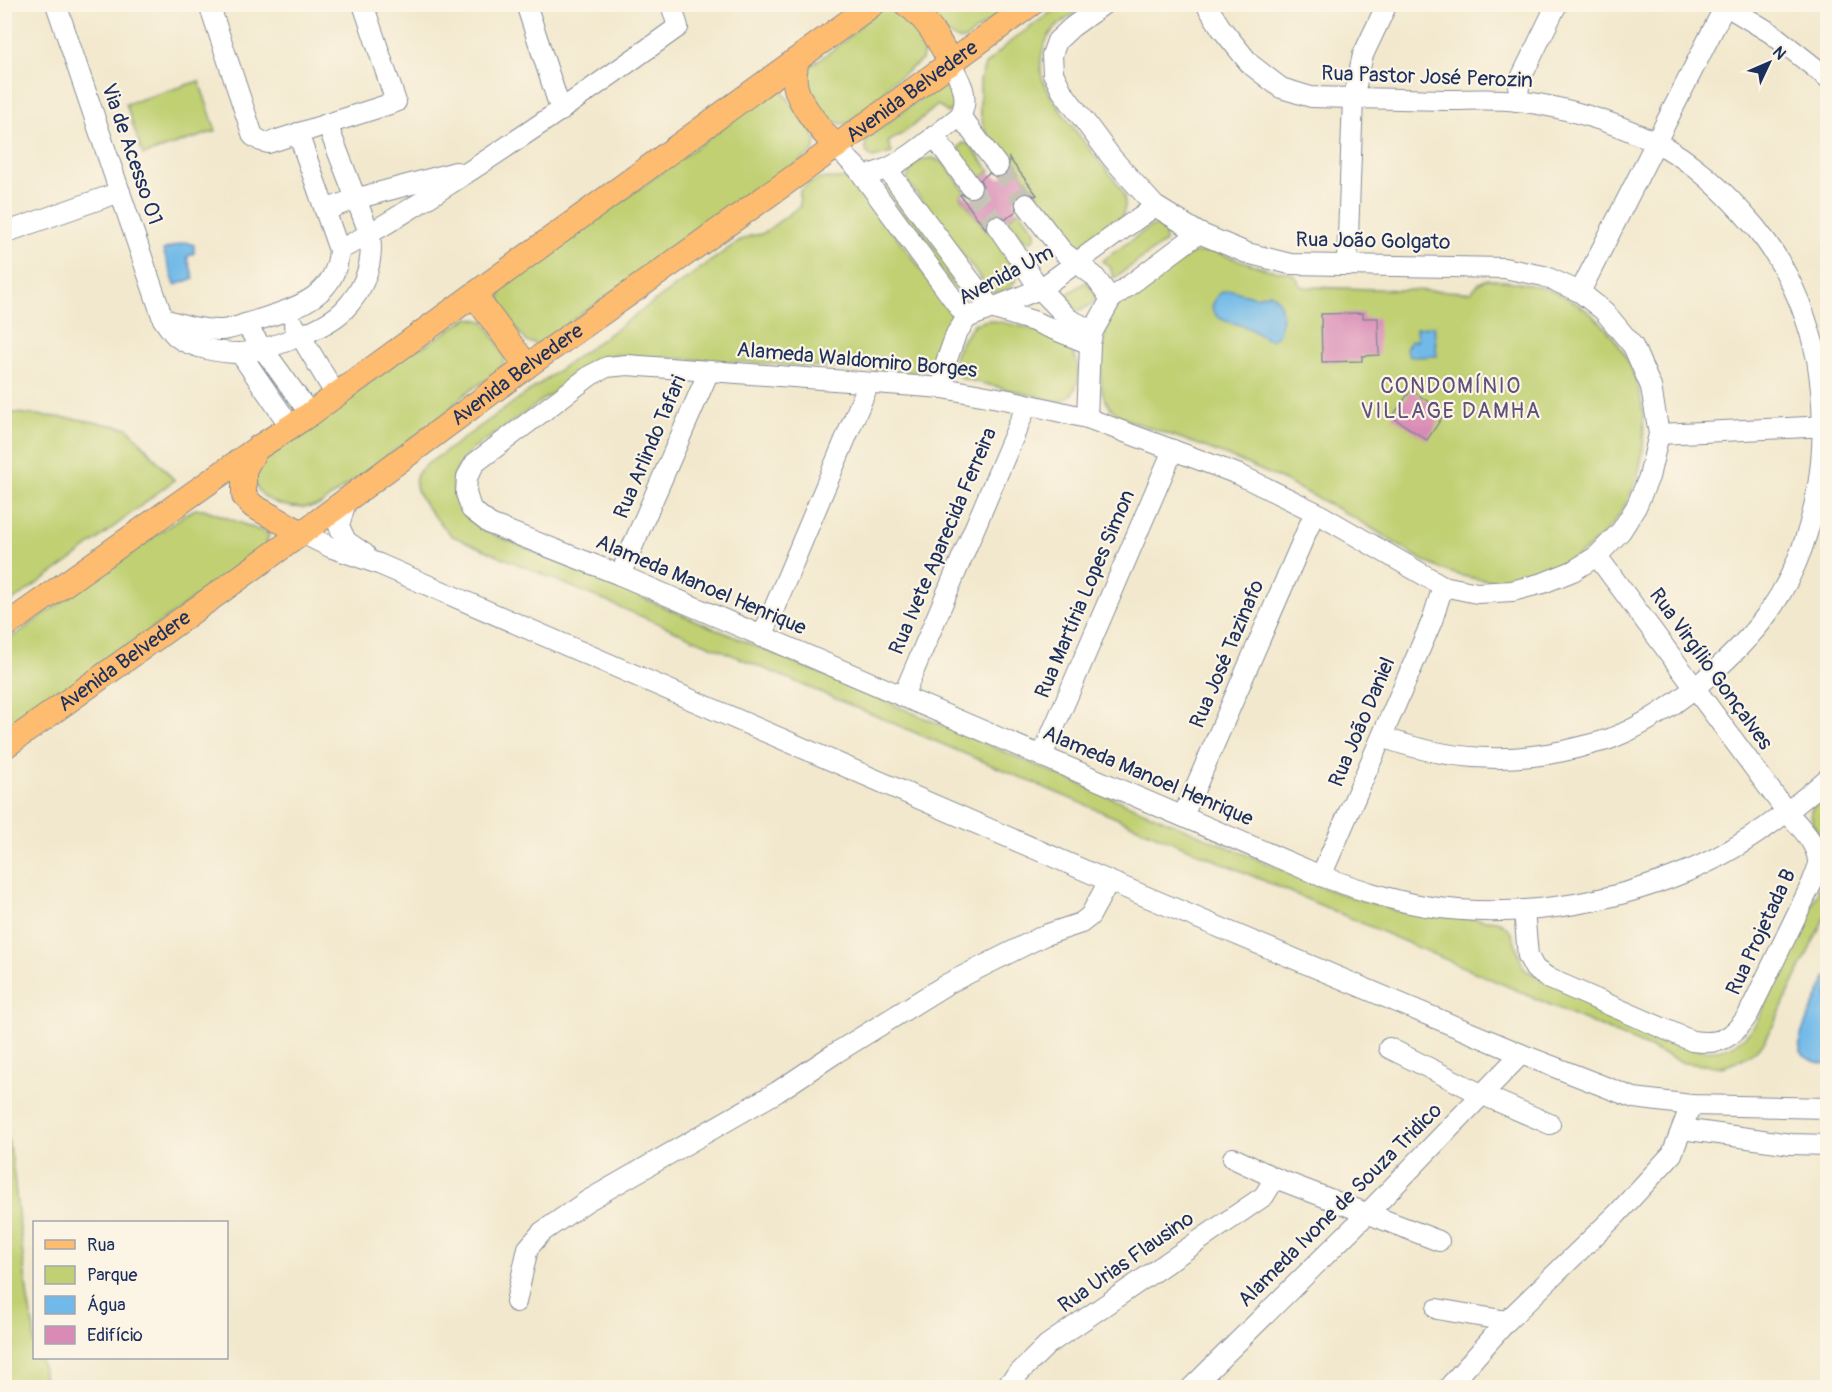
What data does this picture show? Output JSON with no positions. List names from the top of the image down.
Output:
{
  "streets": {
    "main road": ["Avenida Belvedere"],
    "street": [
      "Rua Pastor José Perozin",
      "Via de Acesso 01",
      "Rua João Golgato",
      "Avenida Um",
      "Alameda Waldomiro Borges",
      "Rua Arlindo Tafari",
      "Rua Ivete Aparecida Ferreira",
      "Alameda Manoel Henrique",
      "Rua Martíria Lopes Simon",
      "Rua José Tazinafo",
      "Rua Virgílio Gonçalves",
      "Rua João Daniel",
      "Rua Projetada B",
      "Alameda Ivone de Souza Tridico",
      "Rua Urias Flausino"
    ]
  },
  "crossings": [
    ["Rua Pastor José Perozin", "Rua Virgílio Gonçalves"],
    ["Rua Pastor José Perozin", "Rua João Daniel"],
    ["Rua João Golgato", "Avenida Um"],
    ["Rua João Golgato", "Alameda Waldomiro Borges"],
    ["Avenida Um", "Alameda Waldomiro Borges"],
    ["Alameda Waldomiro Borges", "Rua Arlindo Tafari"],
    ["Alameda Waldomiro Borges", "Rua Ivete Aparecida Ferreira"],
    ["Alameda Waldomiro Borges", "Alameda Manoel Henrique"],
    ["Alameda Waldomiro Borges", "Rua Martíria Lopes Simon"],
    ["Alameda Waldomiro Borges", "Rua José Tazinafo"],
    ["Alameda Waldomiro Borges", "Rua Virgílio Gonçalves"],
    ["Alameda Waldomiro Borges", "Rua João Daniel"],
    ["Rua Arlindo Tafari", "Alameda Manoel Henrique"],
    ["Rua Ivete Aparecida Ferreira", "Alameda Manoel Henrique"],
    ["Alameda Manoel Henrique", "Rua Martíria Lopes Simon"],
    ["Alameda Manoel Henrique", "Rua José Tazinafo"],
    ["Alameda Manoel Henrique", "Rua Virgílio Gonçalves"],
    ["Alameda Manoel Henrique", "Rua João Daniel"],
    ["Alameda Manoel Henrique", "Rua Projetada B"],
    ["Rua Virgílio Gonçalves", "Rua Projetada B"]
  ],
  "districts": ["CONDOMÍNIO VILLAGE DAMHA"],
  "legend": [
    "Rua",
    "Parque",
    "Água",
    "Edifício"
  ],
  "north": "top right"
}
